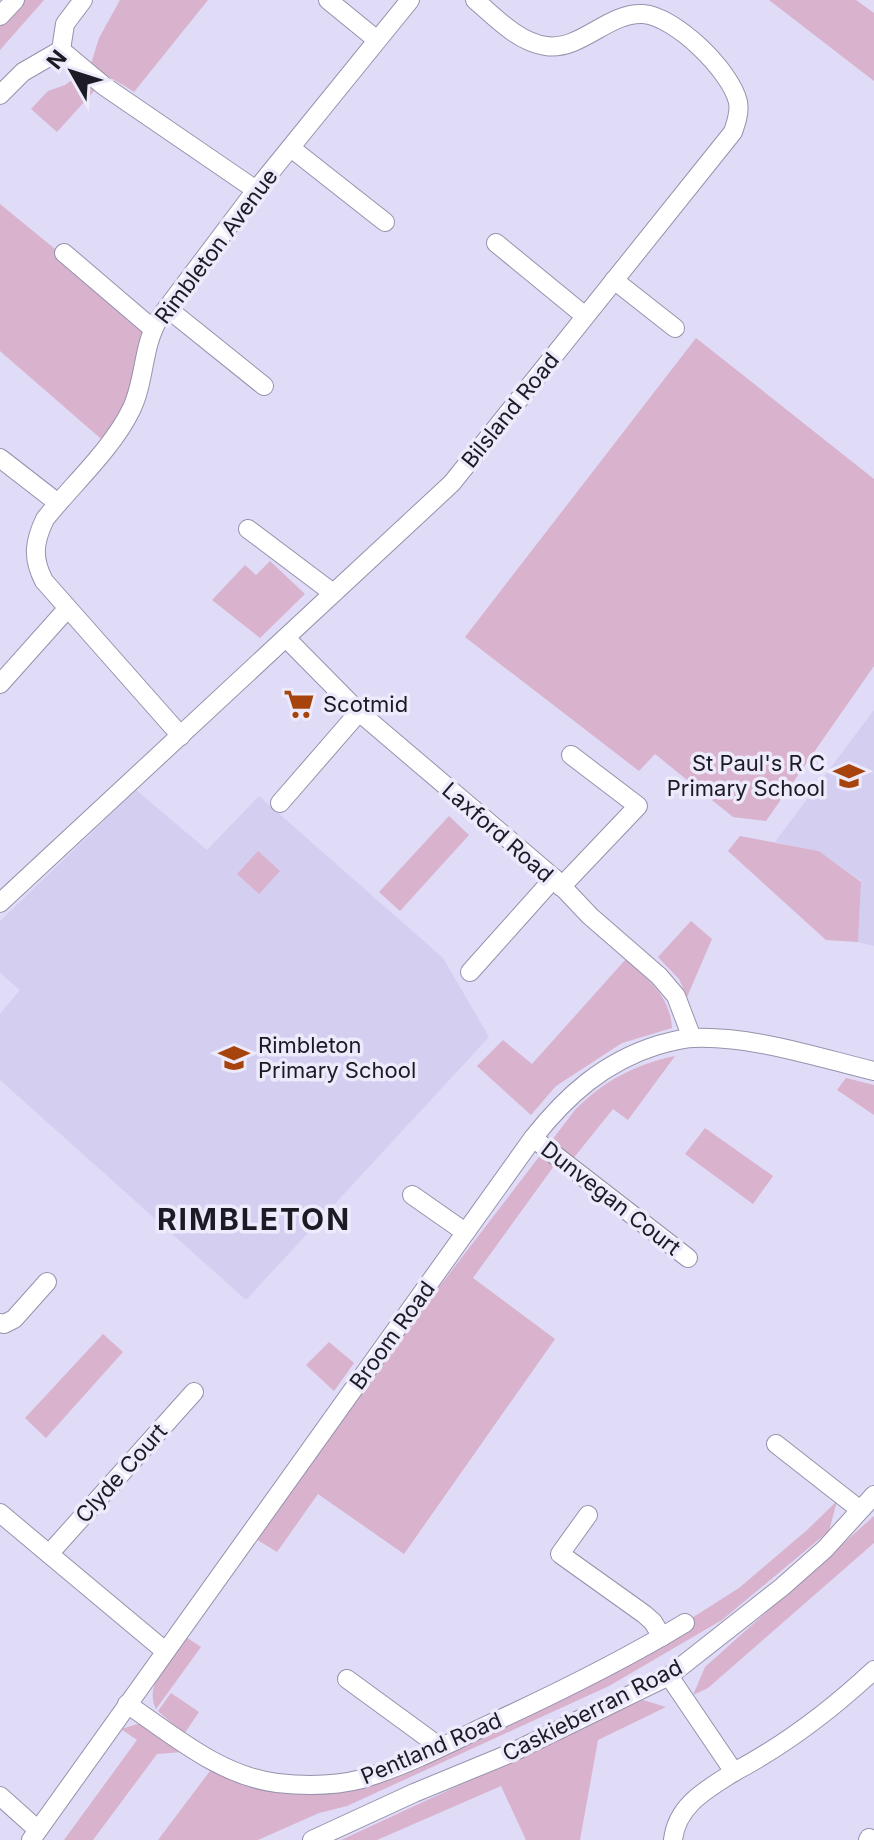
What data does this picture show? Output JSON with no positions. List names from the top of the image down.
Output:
{
  "streets": {
    "street": [
      "Rimbleton Avenue",
      "Bilsland Road",
      "Laxford Road",
      "Dunvegan Court",
      "Broom Road",
      "Clyde Court",
      "Caskieberran Road",
      "Pentland Road"
    ]
  },
  "crossings": [
    ["Rimbleton Avenue", "Bilsland Road"],
    ["Bilsland Road", "Laxford Road"],
    ["Laxford Road", "Broom Road"],
    ["Dunvegan Court", "Broom Road"],
    ["Broom Road", "Pentland Road"]
  ],
  "districts": ["RIMBLETON"],
  "places": {
    "supermarket": ["Scotmid"],
    "school or university": ["St Paul's R C Primary School", "Rimbleton Primary School"]
  },
  "north": "top left"
}
